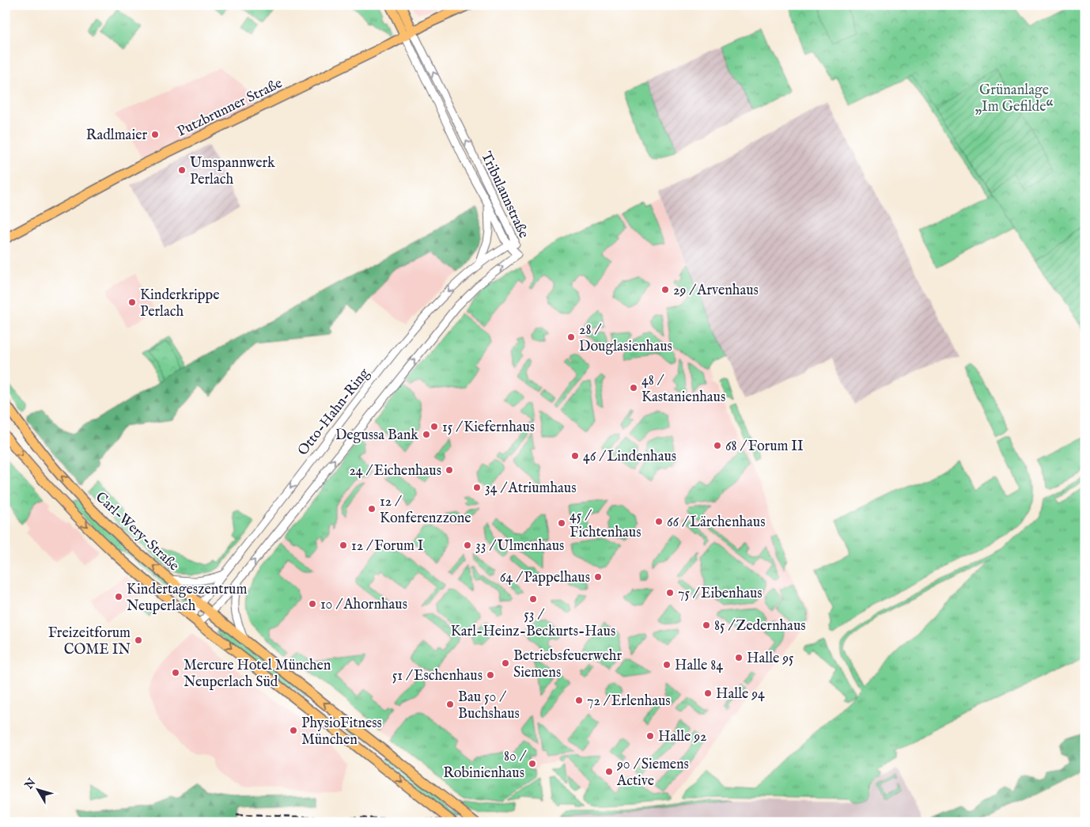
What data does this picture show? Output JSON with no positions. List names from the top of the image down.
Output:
{
  "streets": {
    "main road": ["Putzbrunner Straße", "Carl-Wery-Straße"],
    "street": ["Tribulaunstraße", "Otto-Hahn-Ring"]
  },
  "crossings": [
    ["Putzbrunner Straße", "Tribulaunstraße"],
    ["Tribulaunstraße", "Otto-Hahn-Ring"],
    ["Otto-Hahn-Ring", "Carl-Wery-Straße"]
  ],
  "parks": ["Grünanlage „Im Gefilde“"],
  "places": [
    "Radlmaier",
    "Umspannwerk Perlach",
    "29 / Arvenhaus",
    "Kinderkrippe Perlach",
    "28 / Douglasienhaus",
    "48 / Kastanienhaus",
    "15 / Kiefernhaus",
    "Degussa Bank",
    "68 / Forum II",
    "46 / Lindenhaus",
    "24 / Eichenhaus",
    "34 / Atriumhaus",
    "12 / Konferenzzone",
    "66 / Lärchenhaus",
    "45 / Fichtenhaus",
    "12 / Forum I",
    "33 / Ulmenhaus",
    "64 / Pappelhaus",
    "75 / Eibenhaus",
    "Kindertageszentrum Neuperlach",
    "53 / Karl-Heinz-Beckurts-Haus",
    "10 / Ahornhaus",
    "85 / Zedernhaus",
    "Freizeitforum COME IN",
    "Halle 95",
    "Betriebsfeuerwehr Siemens",
    "Halle 84",
    "Mercure Hotel München Neuperlach Süd",
    "51 / Eschenhaus",
    "Halle 94",
    "72 / Erlenhaus",
    "Bau 50 / Buchshaus",
    "PhysioFitness München",
    "Halle 92",
    "80 / Robinienhaus",
    "90 / Siemens Active"
  ],
  "north": "top left"
}
